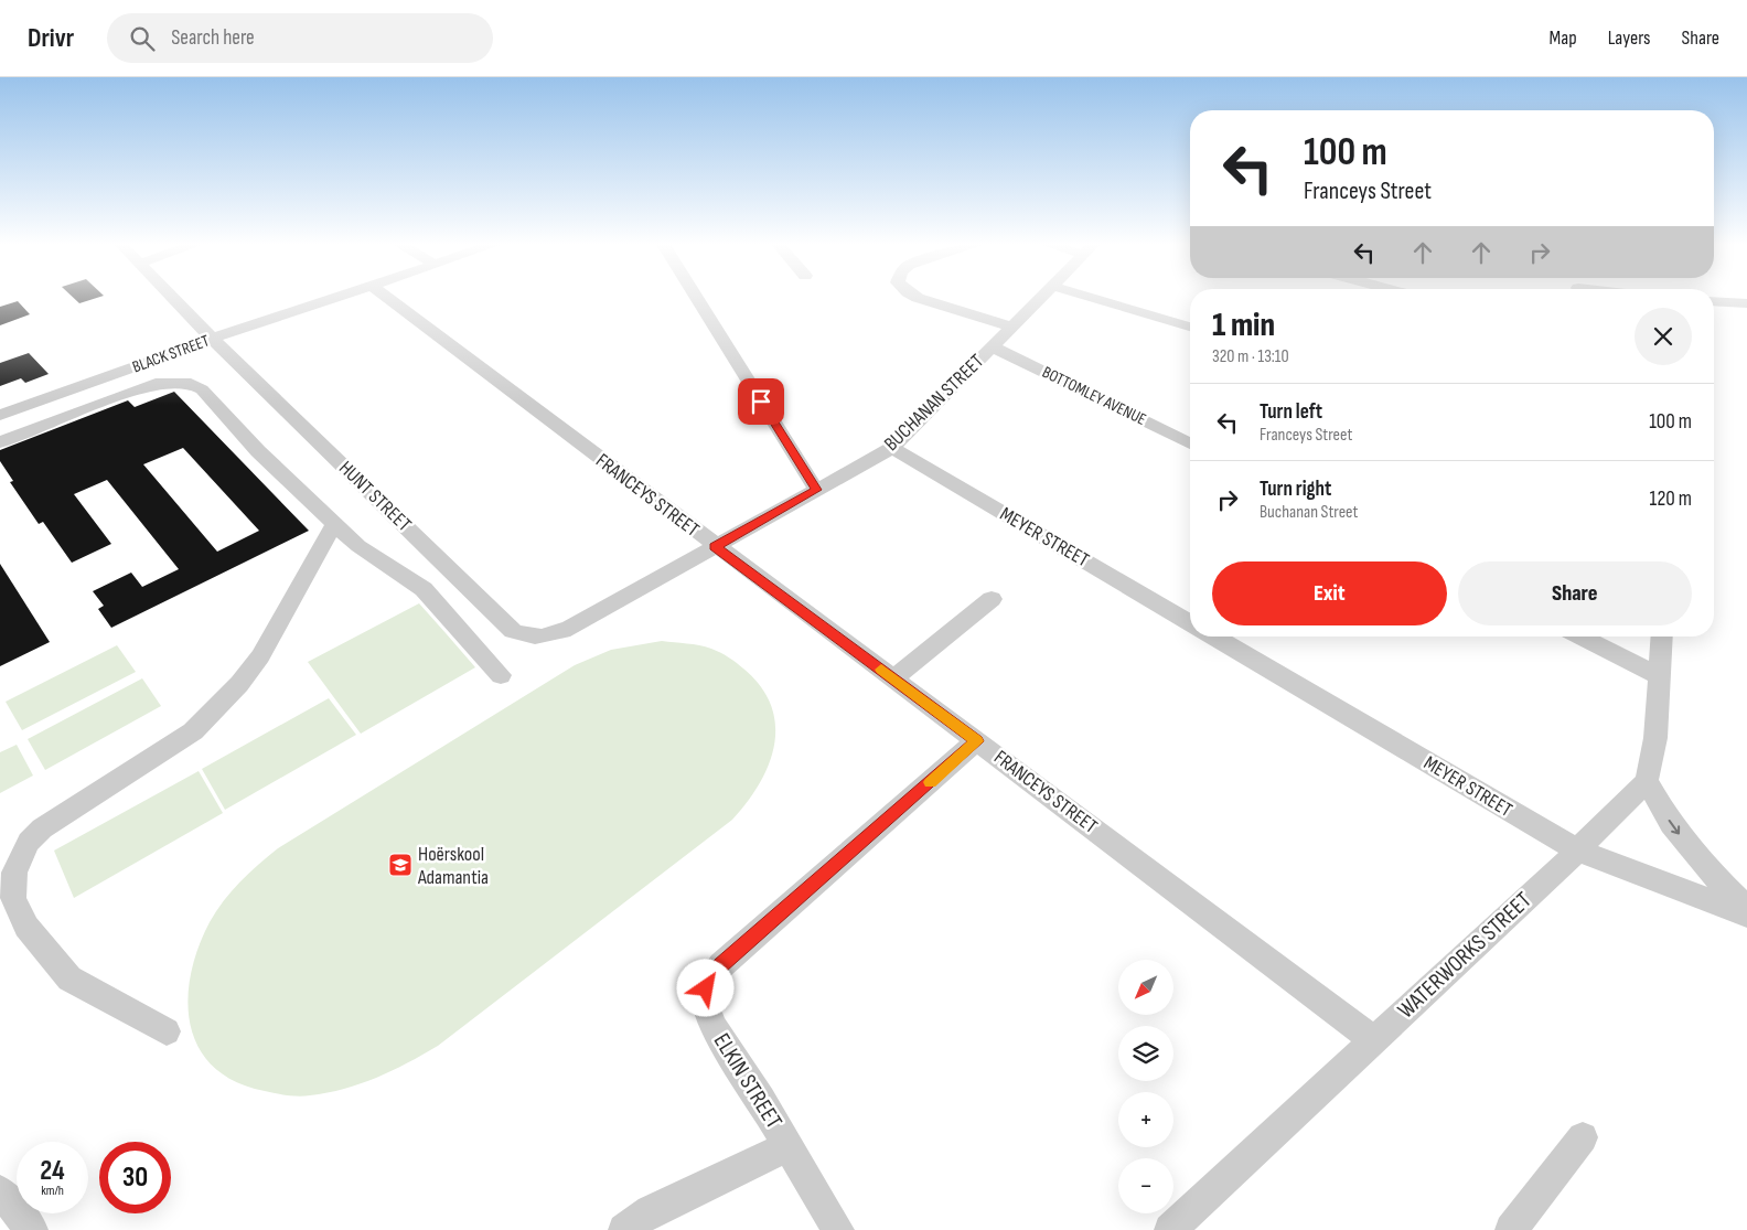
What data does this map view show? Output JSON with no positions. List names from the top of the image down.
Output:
{
  "streets": {
    "street": [
      "BLACK STREET",
      "BOTTOMLEY AVENUE",
      "BUCHANAN STREET",
      "FRANCEYS STREET",
      "HUNT STREET",
      "MEYER STREET",
      "WATERWORKS STREET",
      "ELKIN STREET"
    ]
  },
  "crossings": [
    ["BLACK STREET", "HUNT STREET"],
    ["BOTTOMLEY AVENUE", "BUCHANAN STREET"],
    ["BUCHANAN STREET", "FRANCEYS STREET"],
    ["BUCHANAN STREET", "HUNT STREET"],
    ["BUCHANAN STREET", "MEYER STREET"],
    ["FRANCEYS STREET", "WATERWORKS STREET"],
    ["FRANCEYS STREET", "ELKIN STREET"],
    ["MEYER STREET", "WATERWORKS STREET"]
  ],
  "places": {
    "school or university": ["Hoërskool Adamantia"]
  },
  "north": "bottom left",
  "page": {
    "header": "Drivr",
    "search": "Search here",
    "nav": ["Map", "Layers", "Share"],
    "turn": ["100 m", "Franceys Street"],
    "heading": ["1 min", "320 m · 13:10"],
    "list": [
      {
        "name": "Turn left",
        "note": "Franceys Street",
        "value": "100 m"
      },
      {
        "name": "Turn right",
        "note": "Buchanan Street",
        "value": "120 m"
      }
    ],
    "buttons": ["Exit", "Share"],
    "map_buttons": ["+", "−"],
    "speed": "24 km/h",
    "limit": "30"
  }
}
